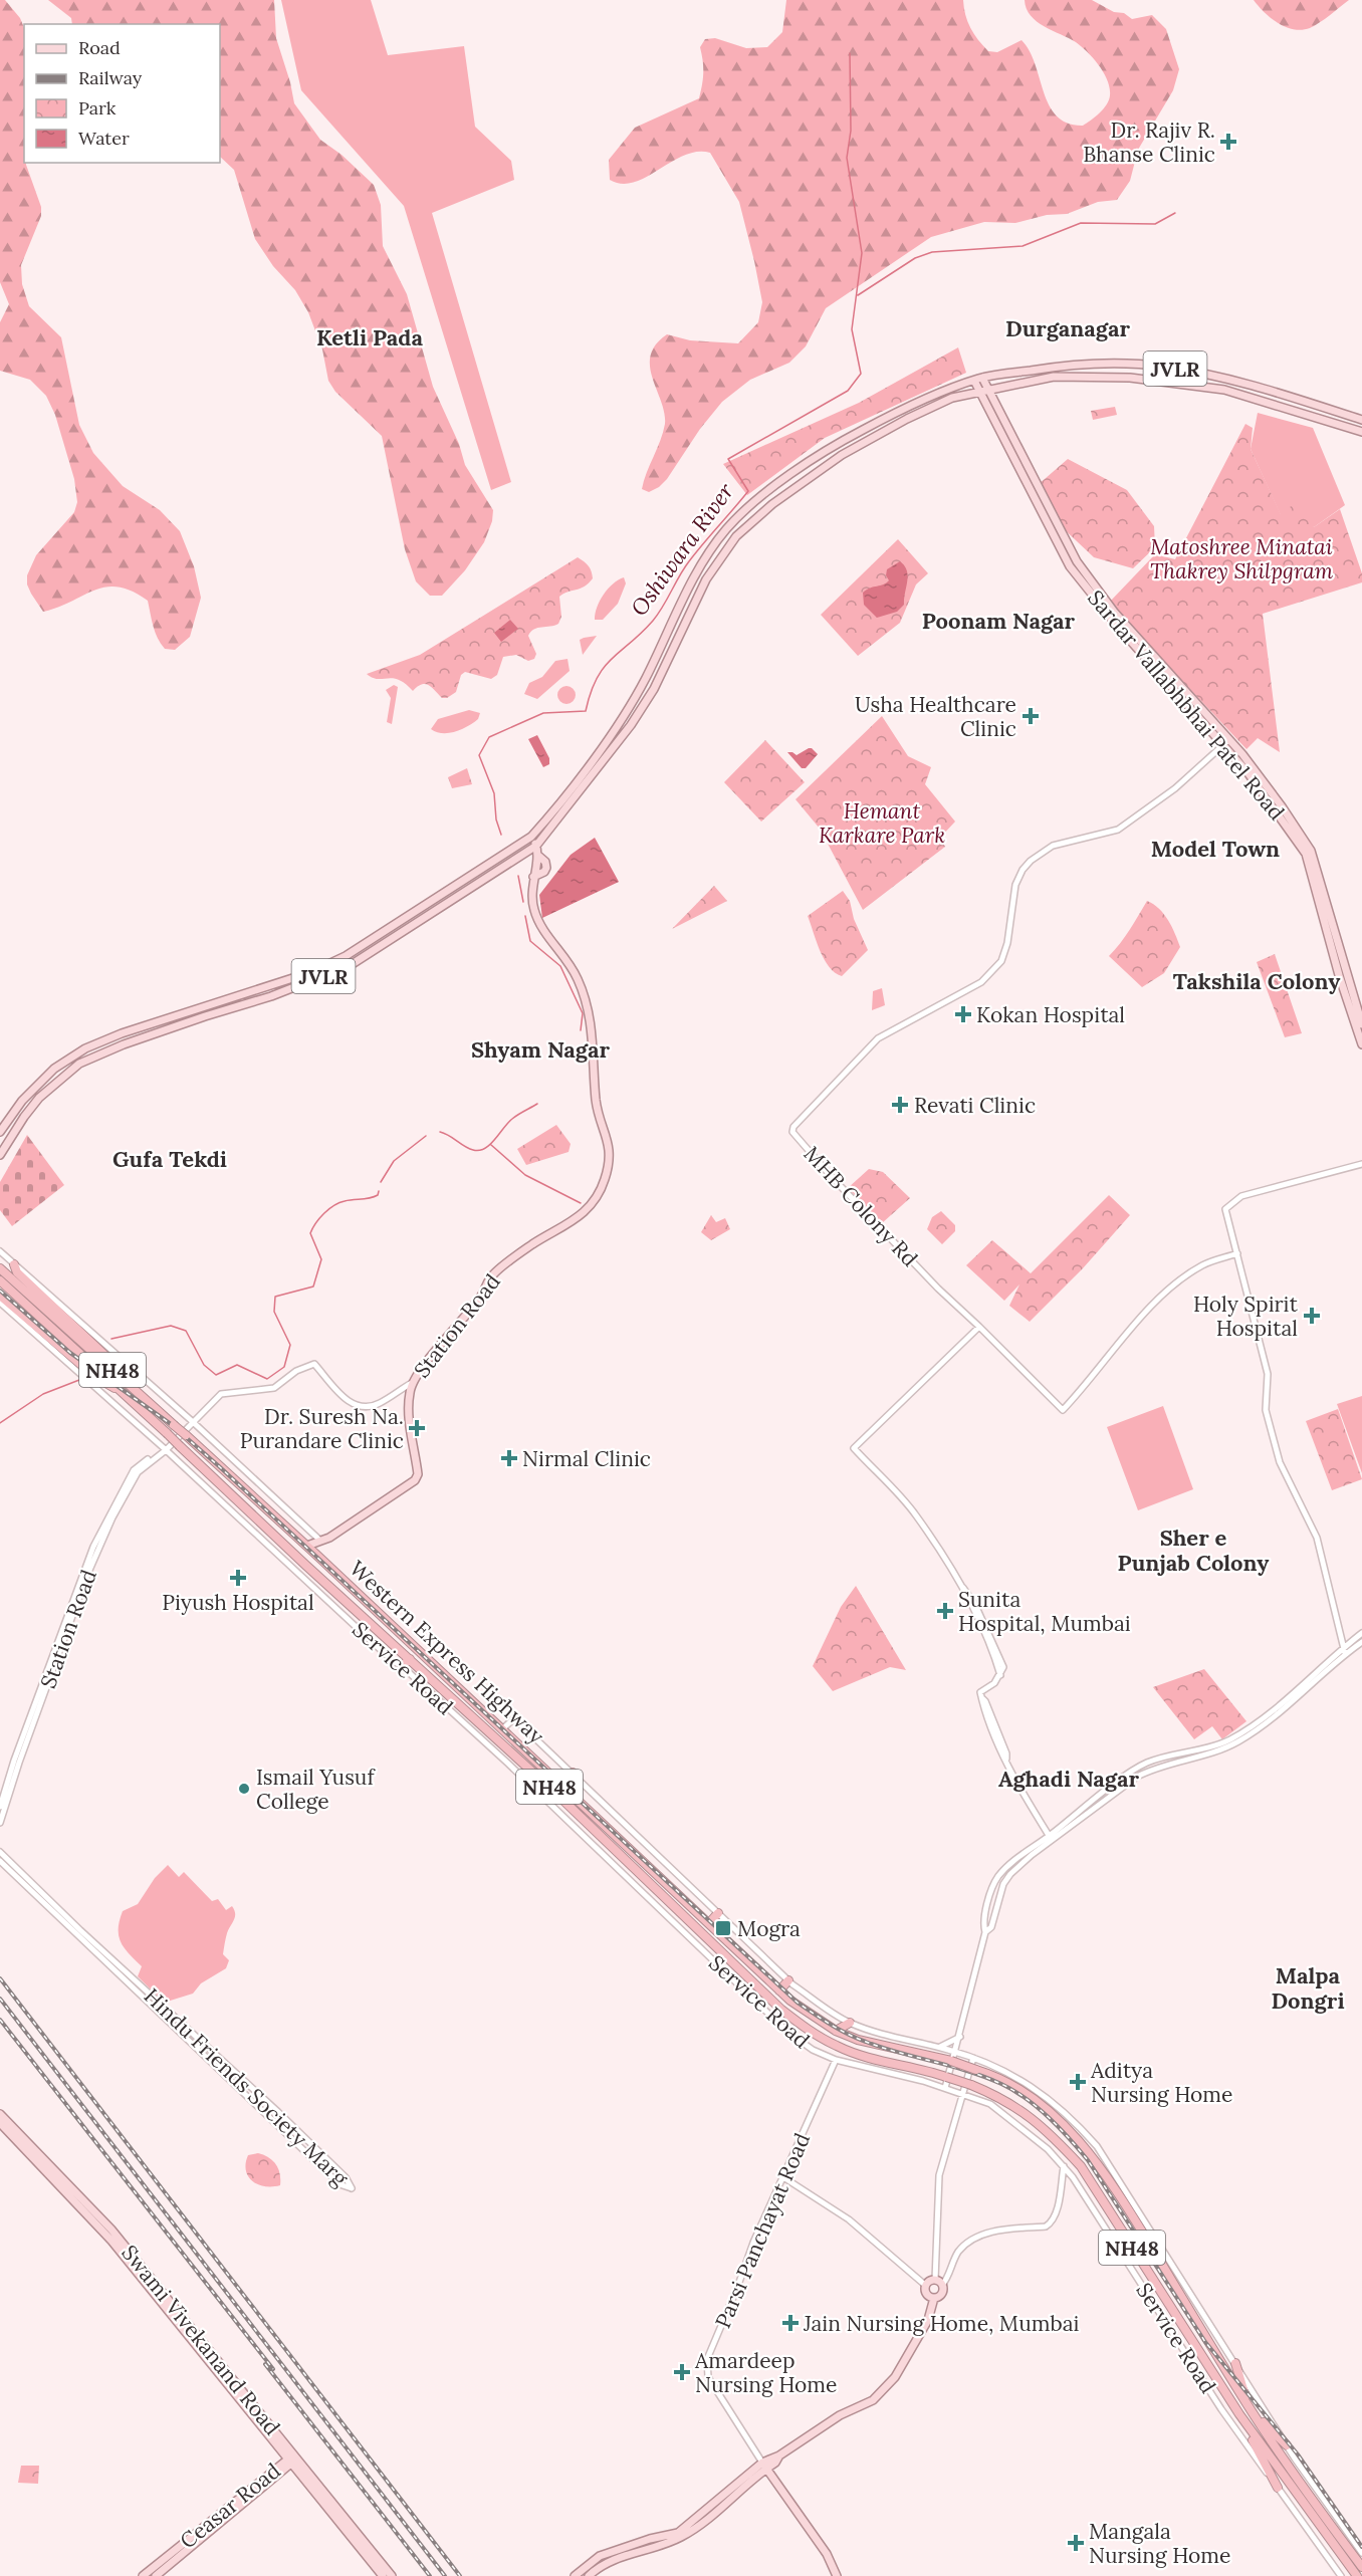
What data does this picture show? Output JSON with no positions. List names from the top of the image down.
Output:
{
  "streets": {
    "highway": ["NH48", "Western Express Highway"],
    "main road": [
      "JVLR",
      "Sardar Vallabhbhai Patel Road",
      "Station Road",
      "Swami Vivekanand Road",
      "Ceasar Road"
    ],
    "street": [
      "MHB Colony Rd",
      "Service Road",
      "Hindu Friends Society Marg",
      "Parsi Panchayat Road"
    ]
  },
  "crossings": [
    ["JVLR", "Sardar Vallabhbhai Patel Road"],
    ["Sardar Vallabhbhai Patel Road", "MHB Colony Rd"],
    ["Station Road", "Service Road"],
    ["NH48", "Western Express Highway"],
    ["Service Road", "Parsi Panchayat Road"],
    ["Swami Vivekanand Road", "Ceasar Road"]
  ],
  "districts": [
    "Durganagar",
    "Ketli Pada",
    "Poonam Nagar",
    "Model Town",
    "Takshila Colony",
    "Shyam Nagar",
    "Gufa Tekdi",
    "Sher e Punjab Colony",
    "Aghadi Nagar",
    "Malpa Dongri"
  ],
  "water": ["Oshiwara River"],
  "parks": ["Matoshree Minatai Thakrey Shilpgram", "Hemant Karkare Park"],
  "places": {
    "health": [
      "Dr. Rajiv R. Bhanse Clinic",
      "Usha Healthcare Clinic",
      "Kokan Hospital",
      "Revati Clinic",
      "Holy Spirit Hospital",
      "Dr. Suresh Na. Purandare Clinic",
      "Nirmal Clinic",
      "Piyush Hospital",
      "Sunita Hospital, Mumbai",
      "Aditya Nursing Home",
      "Jain Nursing Home, Mumbai",
      "Amardeep Nursing Home",
      "Mangala Nursing Home"
    ],
    "other": ["Ismail Yusuf College"],
    "transit": ["Mogra"]
  },
  "legend": [
    "Road",
    "Railway",
    "Park",
    "Water"
  ]
}
